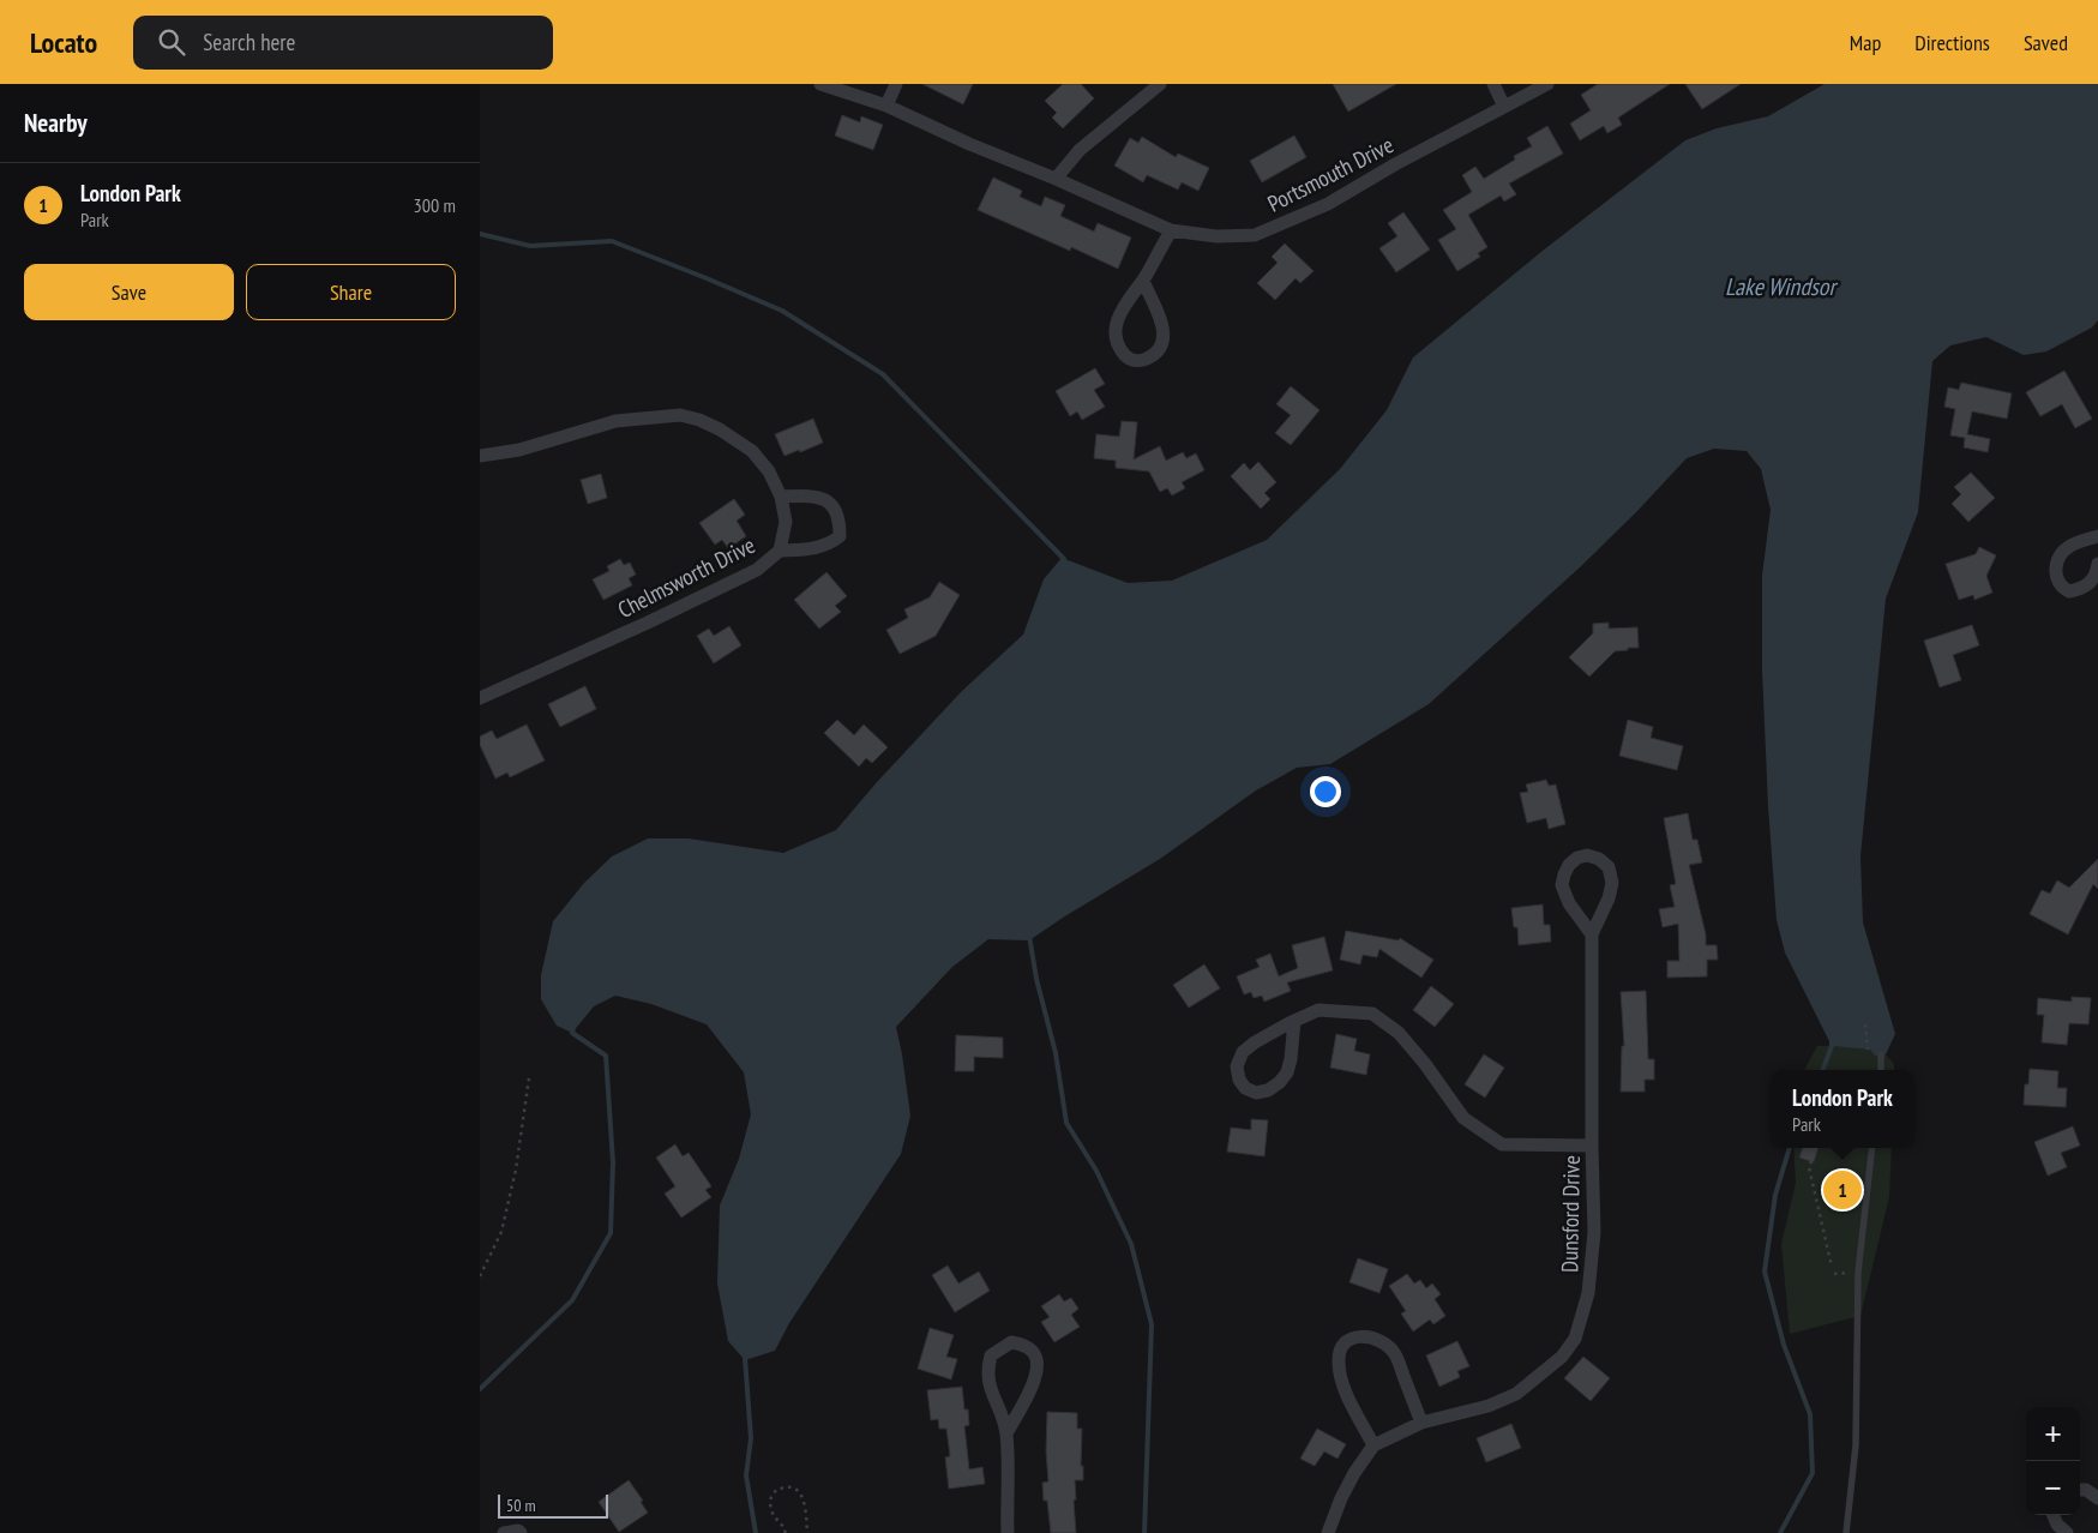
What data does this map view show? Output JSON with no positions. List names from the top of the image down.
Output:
{
  "streets": {
    "street": ["Portsmouth Drive", "Chelmsworth Drive", "Dunsford Drive"]
  },
  "water": ["Lake Windsor"],
  "scale_bar": "50 m",
  "page": {
    "header": "Locato",
    "search": "Search here",
    "nav": ["Map", "Directions", "Saved"],
    "heading": "Nearby",
    "list": [
      {
        "mark": "1",
        "name": "London Park",
        "note": "Park",
        "value": "300 m"
      }
    ],
    "buttons": ["Save", "Share"],
    "popup": ["London Park", "Park"],
    "pins": "1",
    "map_buttons": ["+", "−"],
    "scale": "50 m"
  }
}
